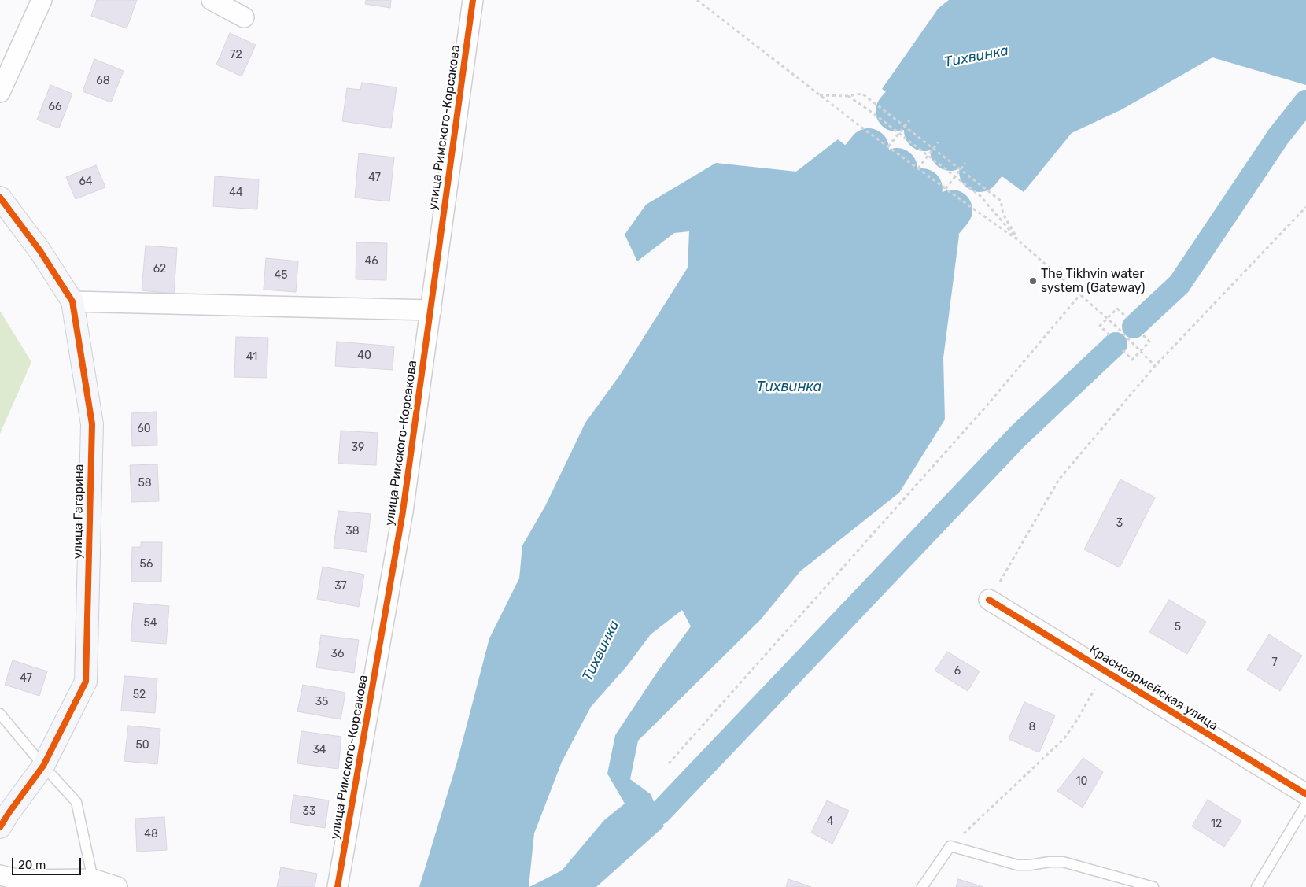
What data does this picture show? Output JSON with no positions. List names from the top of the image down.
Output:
{
  "streets": {
    "street": ["улица Римского-Корсакова", "улица Гагарина", "Красноармейская улица"]
  },
  "water": ["Тихвинка"],
  "places": ["The Tikhvin water system (Gateway)"],
  "house_numbers": [
    "72",
    "68",
    "66",
    "47",
    "64",
    "44",
    "46",
    "62",
    "45",
    "40",
    "41",
    "60",
    "39",
    "58",
    "3",
    "38",
    "56",
    "37",
    "54",
    "5",
    "36",
    "7",
    "6",
    "47",
    "52",
    "35",
    "8",
    "50",
    "34",
    "10",
    "33",
    "4",
    "12",
    "48"
  ],
  "scale_bar": "20 m"
}
